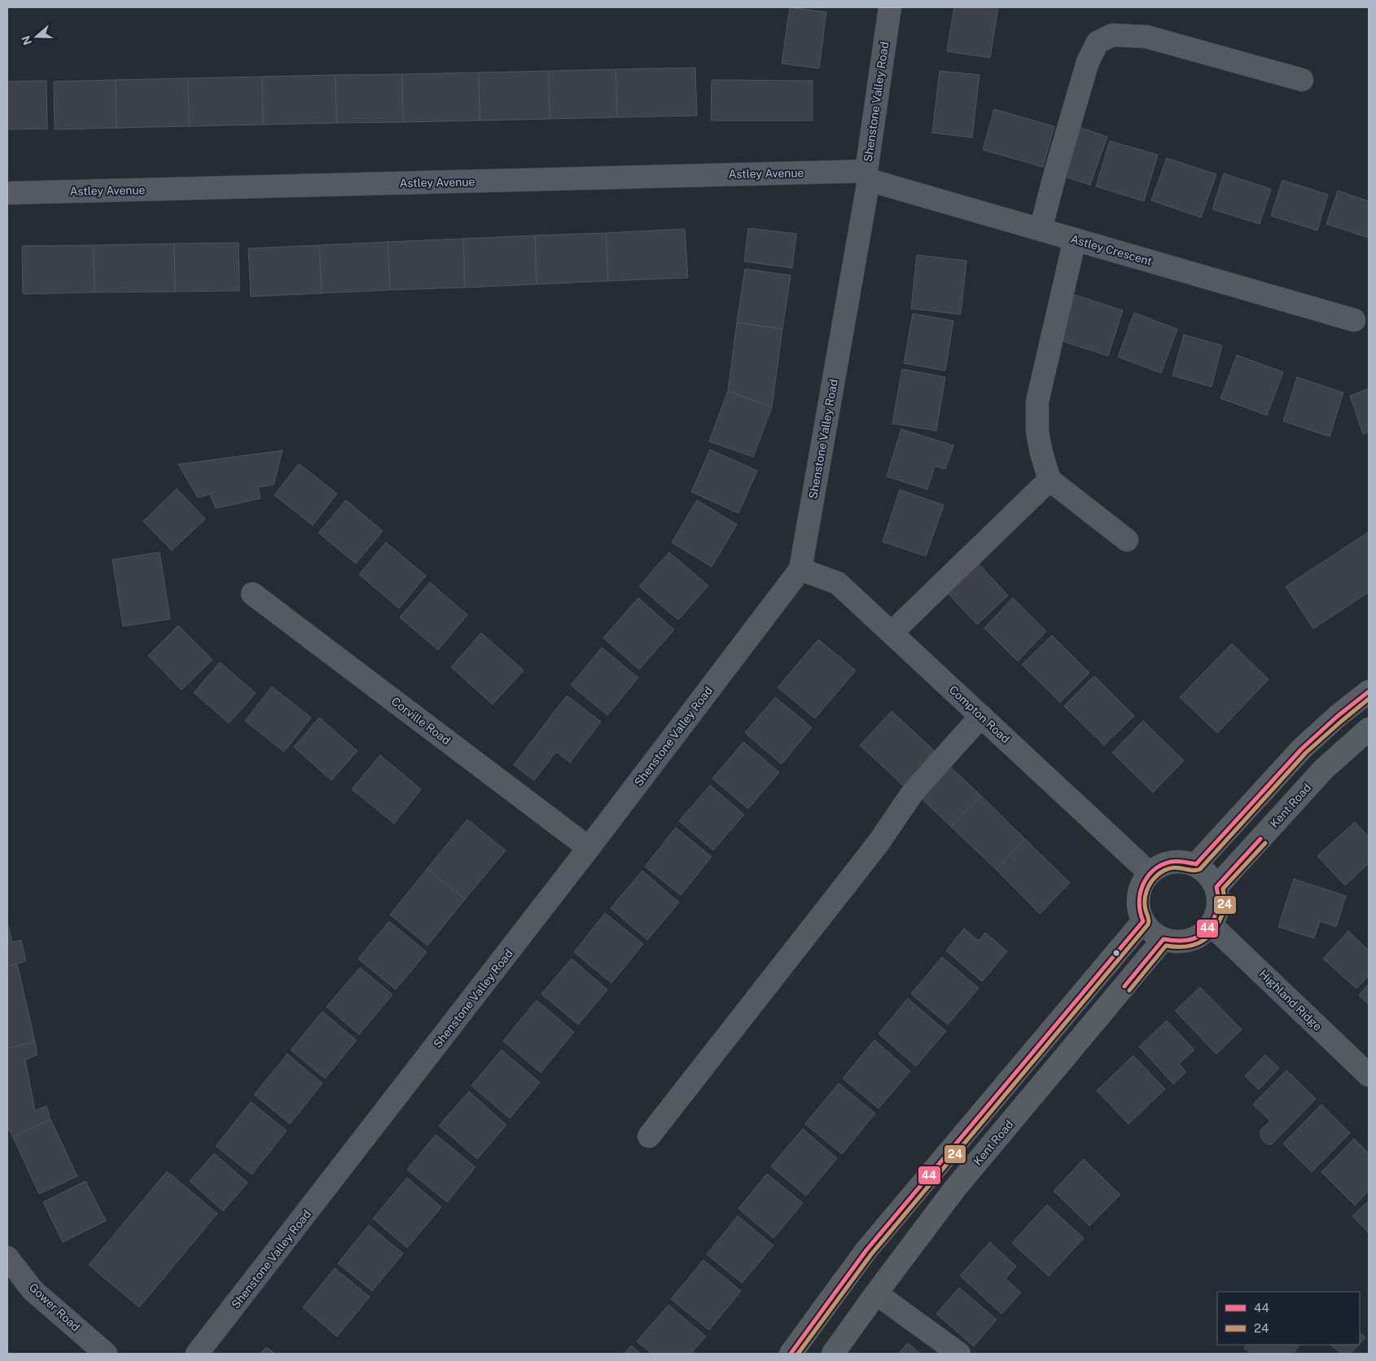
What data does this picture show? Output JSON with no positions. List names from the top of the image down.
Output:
{
  "streets": {
    "main road": ["Kent Road"],
    "street": [
      "Shenstone Valley Road",
      "Astley Avenue",
      "Astley Crescent",
      "Compton Road",
      "Corville Road",
      "Highland Ridge",
      "Gower Road"
    ]
  },
  "crossings": [
    ["Shenstone Valley Road", "Astley Avenue"],
    ["Shenstone Valley Road", "Astley Crescent"],
    ["Shenstone Valley Road", "Compton Road"],
    ["Shenstone Valley Road", "Corville Road"],
    ["Astley Avenue", "Astley Crescent"],
    ["Compton Road", "Kent Road"],
    ["Compton Road", "Highland Ridge"],
    ["Kent Road", "Highland Ridge"]
  ],
  "lines": ["transit line 44", "transit line 24"],
  "legend": ["44", "24"],
  "north": "left"
}
